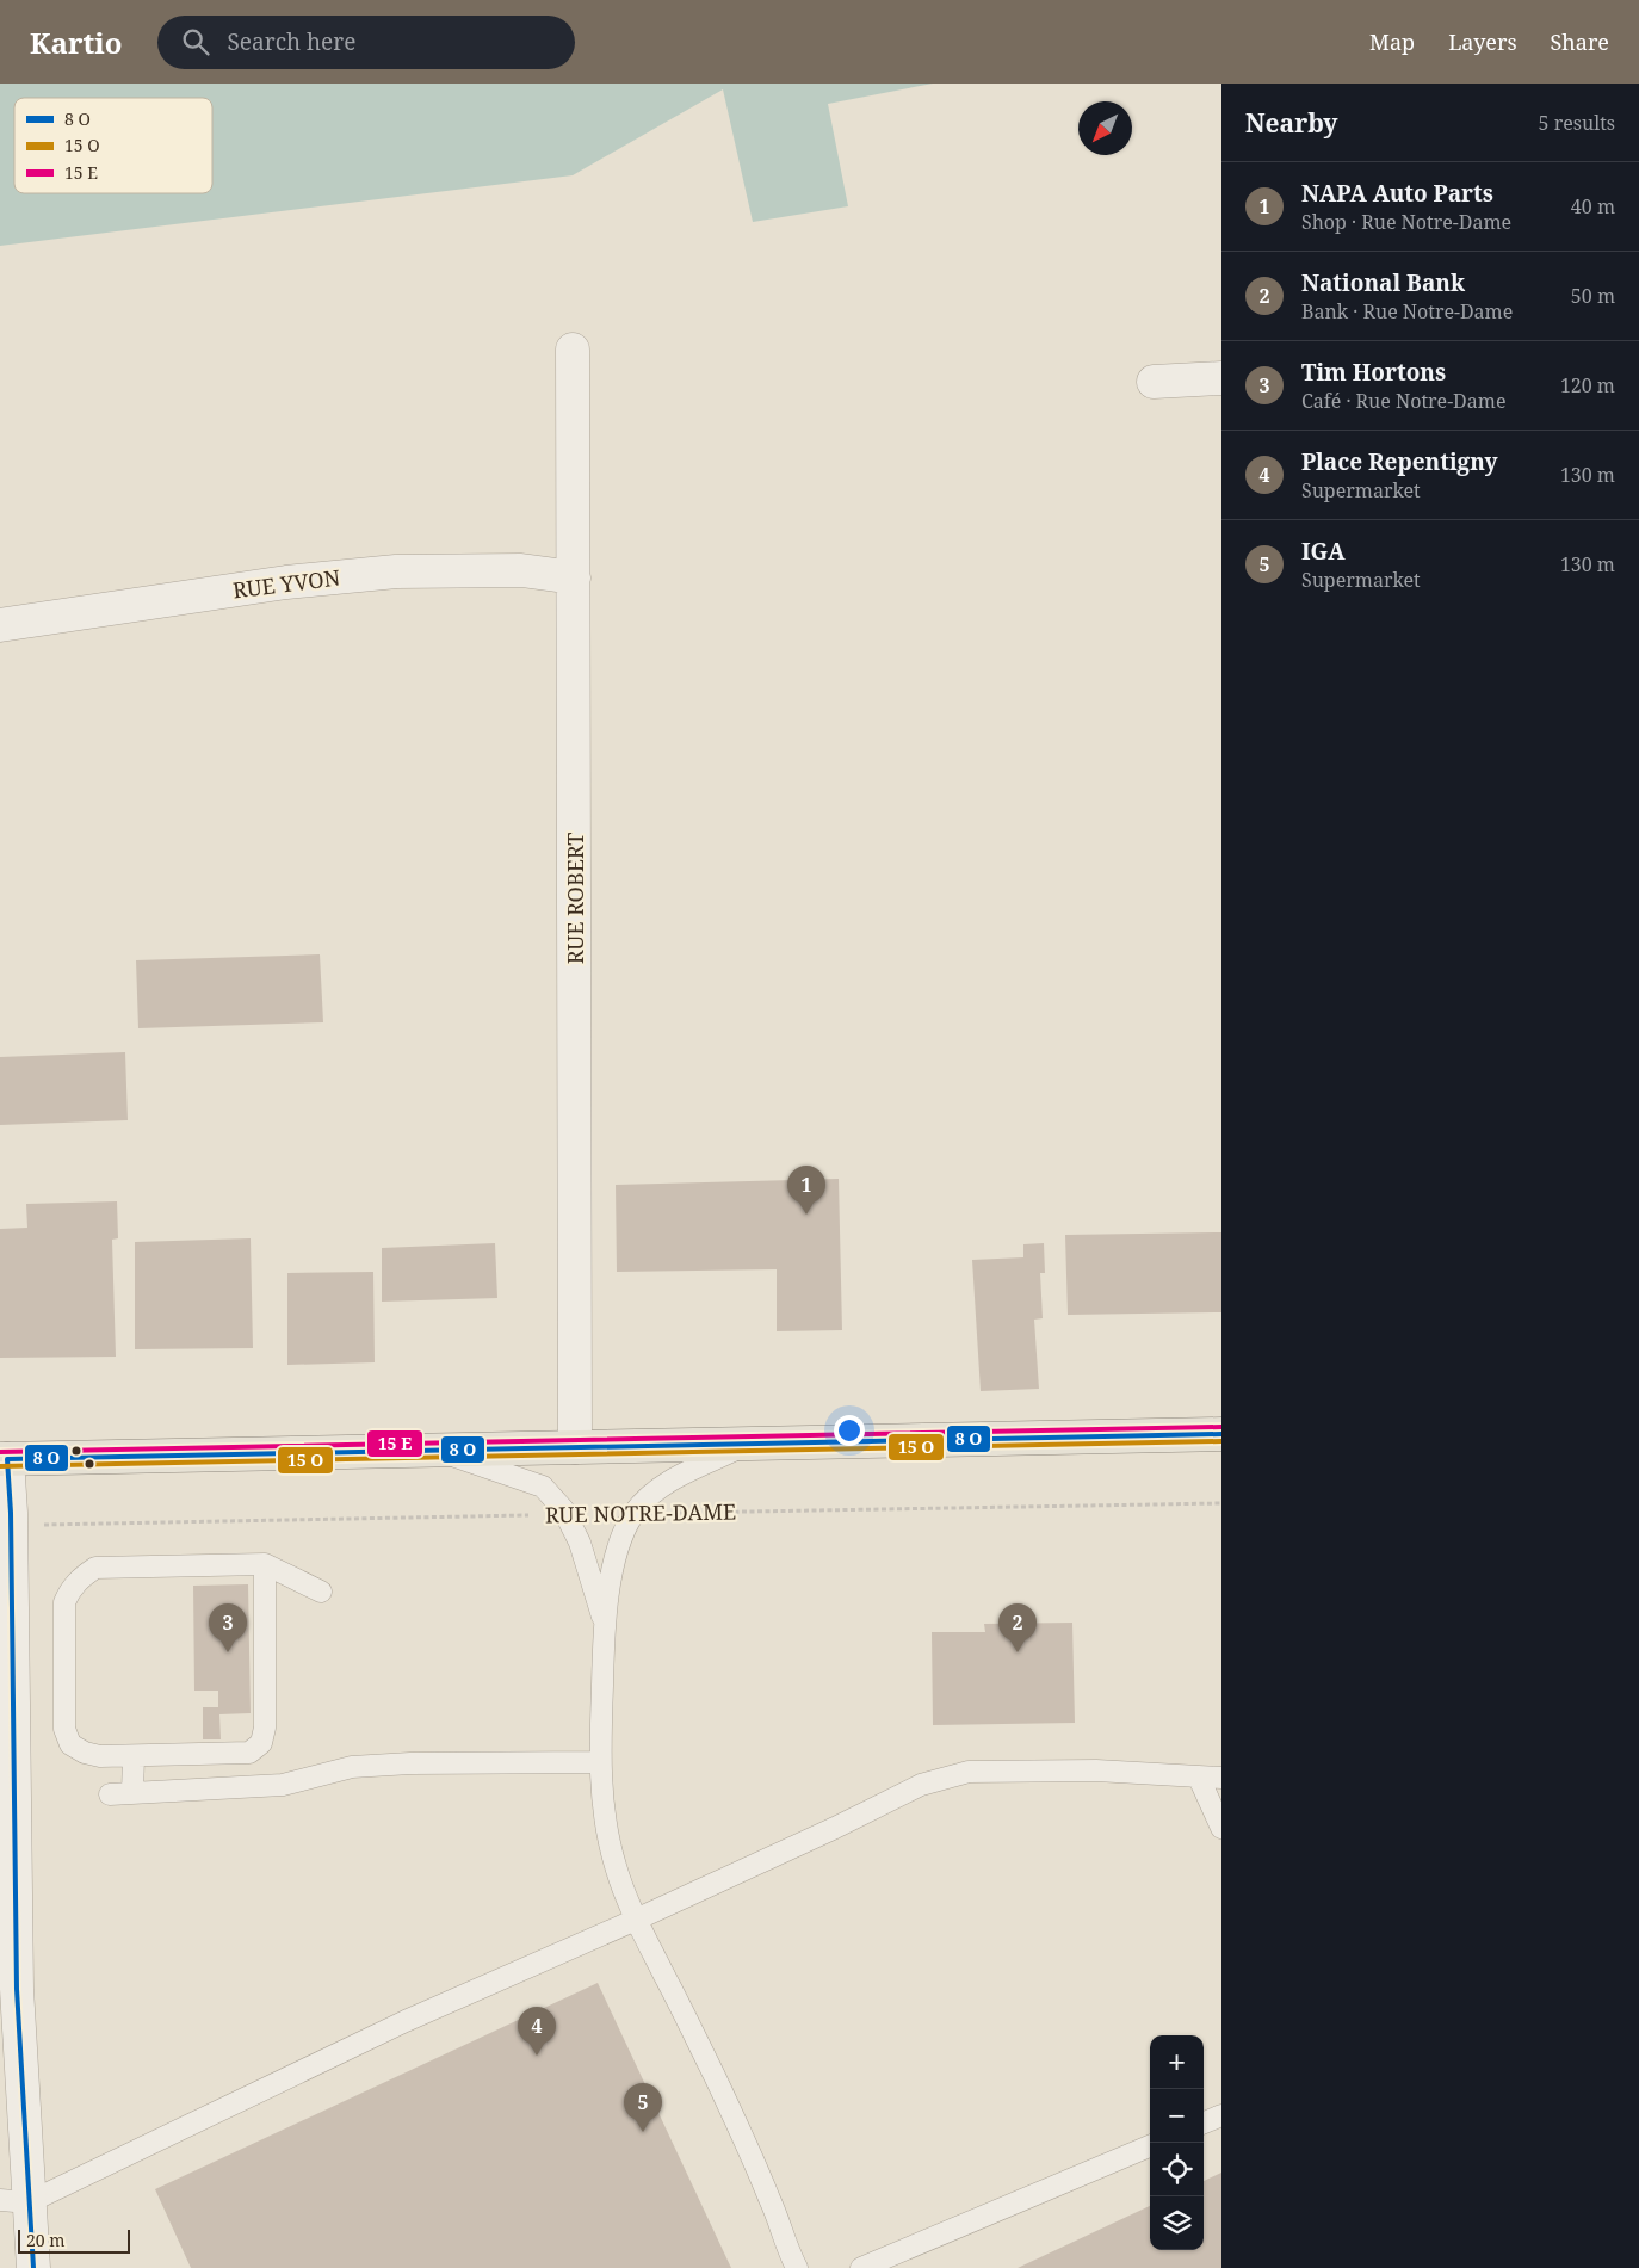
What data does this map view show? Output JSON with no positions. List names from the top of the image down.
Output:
{
  "streets": {
    "street": ["RUE YVON", "RUE ROBERT"],
    "path": ["RUE NOTRE-DAME"]
  },
  "crossings": [
    ["RUE YVON", "RUE ROBERT"]
  ],
  "legend": ["8 O", "15 O", "15 E"],
  "scale_bar": "20 m",
  "north": "bottom left",
  "page": {
    "header": "Kartio",
    "search": "Search here",
    "nav": ["Map", "Layers", "Share"],
    "heading": ["Nearby", "5 results"],
    "list": [
      {
        "mark": "1",
        "name": "NAPA Auto Parts",
        "note": "Shop · Rue Notre-Dame",
        "value": "40 m"
      },
      {
        "mark": "2",
        "name": "National Bank",
        "note": "Bank · Rue Notre-Dame",
        "value": "50 m"
      },
      {
        "mark": "3",
        "name": "Tim Hortons",
        "note": "Café · Rue Notre-Dame",
        "value": "120 m"
      },
      {
        "mark": "4",
        "name": "Place Repentigny",
        "note": "Supermarket",
        "value": "130 m"
      },
      {
        "mark": "5",
        "name": "IGA",
        "note": "Supermarket",
        "value": "130 m"
      }
    ],
    "pins": [
      "1",
      "2",
      "3",
      "4",
      "5"
    ],
    "map_buttons": ["+", "−"],
    "scale": "20 m"
  }
}
